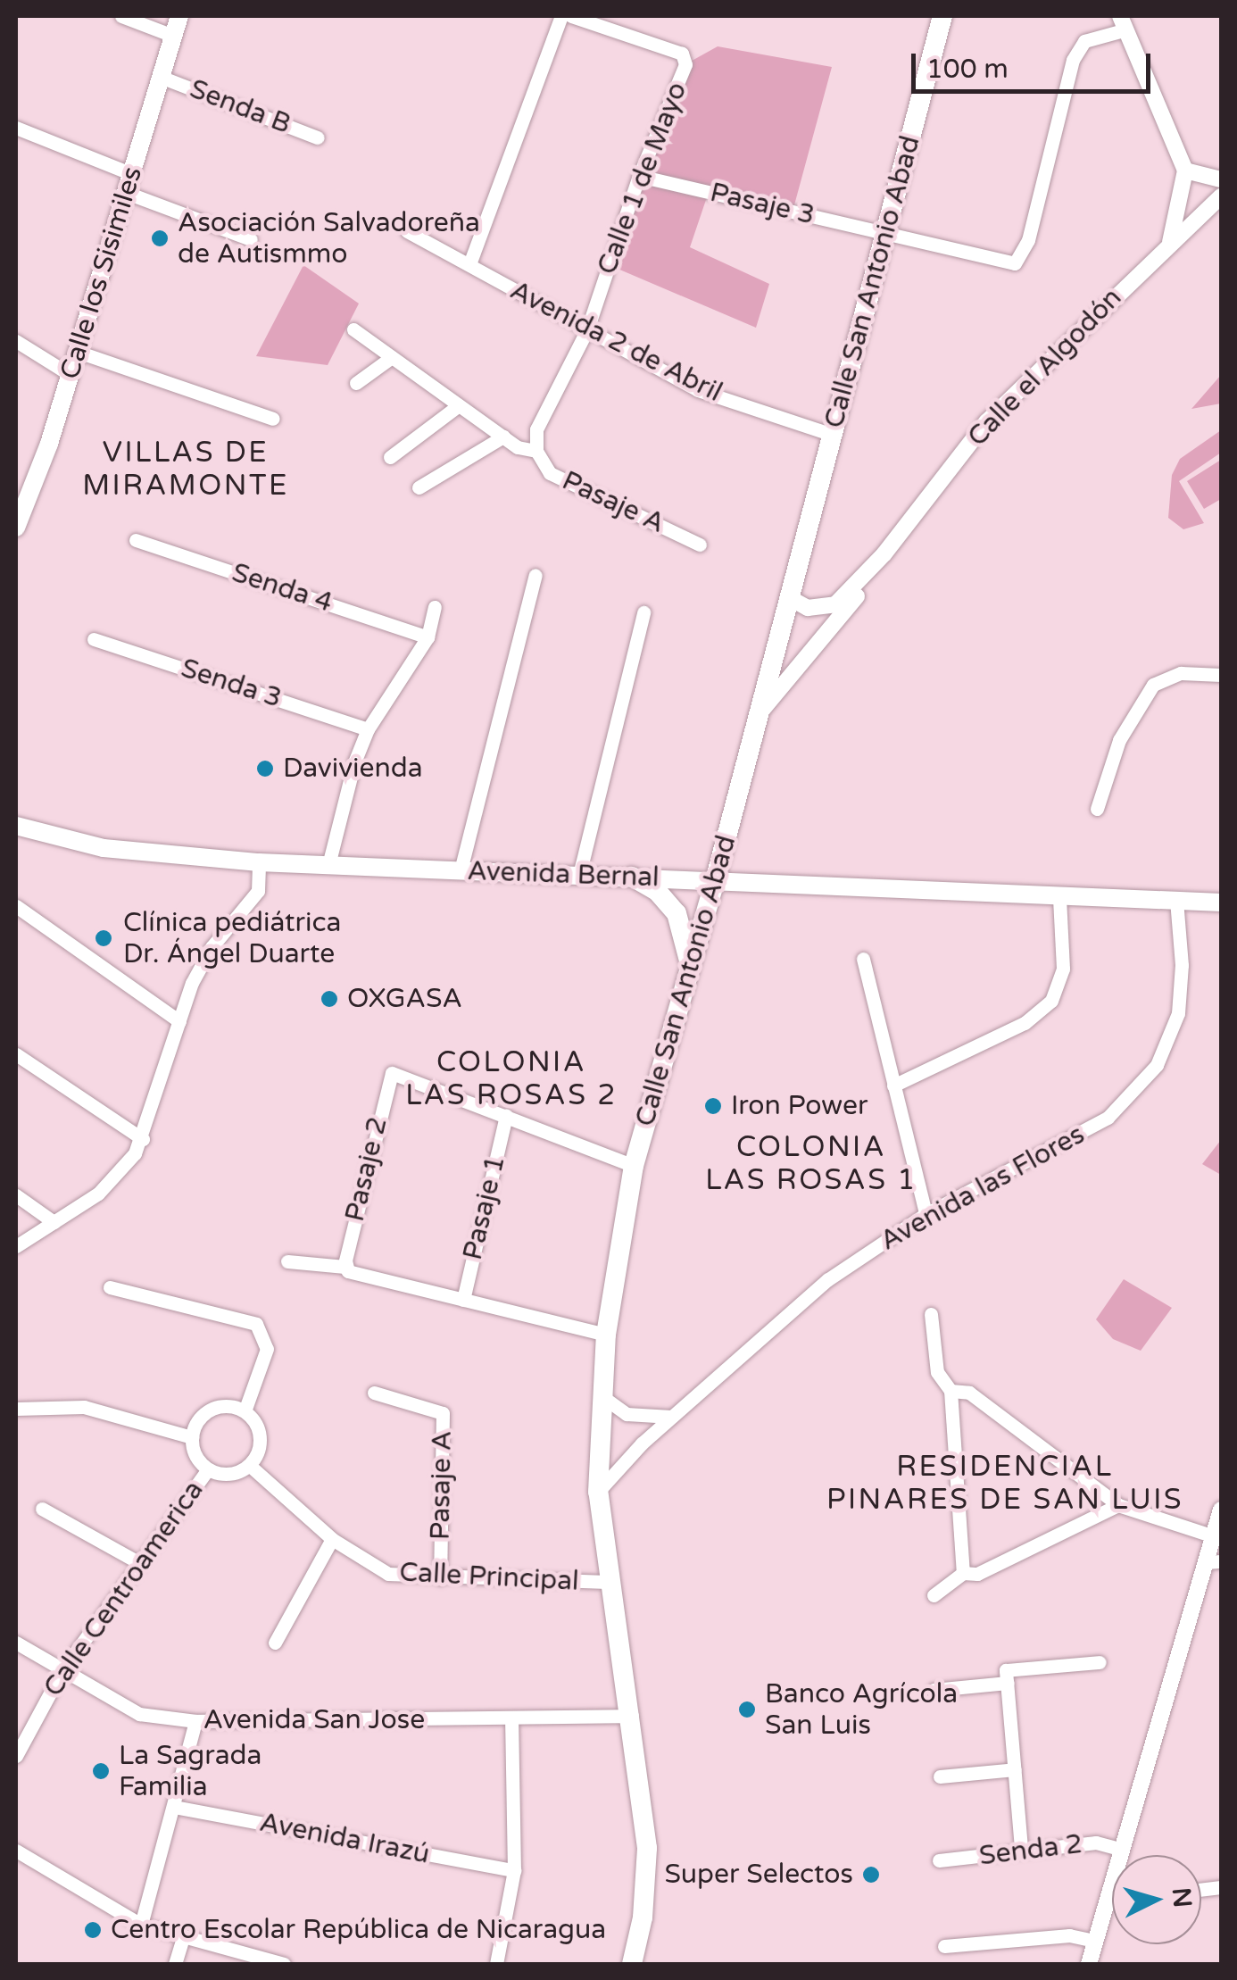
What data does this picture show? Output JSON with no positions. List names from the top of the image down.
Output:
{
  "streets": {
    "main road": ["Calle los Sisimiles", "Calle San Antonio Abad", "Avenida Bernal"],
    "street": [
      "Senda B",
      "Calle 1 de Mayo",
      "Pasaje 3",
      "Avenida 2 de Abril",
      "Calle el Algodón",
      "Pasaje A",
      "Senda 4",
      "Senda 3",
      "Pasaje 2",
      "Avenida las Flores",
      "Pasaje 1",
      "Calle Principal",
      "Calle Centroamerica",
      "Avenida San Jose",
      "Avenida Irazú",
      "Senda 2"
    ]
  },
  "crossings": [
    ["Senda B", "Calle los Sisimiles"],
    ["Calle 1 de Mayo", "Pasaje 3"],
    ["Calle 1 de Mayo", "Avenida 2 de Abril"],
    ["Calle 1 de Mayo", "Pasaje A"],
    ["Pasaje 3", "Calle San Antonio Abad"],
    ["Calle San Antonio Abad", "Avenida 2 de Abril"],
    ["Calle San Antonio Abad", "Calle el Algodón"],
    ["Calle San Antonio Abad", "Avenida Bernal"],
    ["Calle San Antonio Abad", "Avenida las Flores"],
    ["Calle San Antonio Abad", "Calle Principal"],
    ["Calle San Antonio Abad", "Avenida San Jose"],
    ["Pasaje A", "Calle Principal"],
    ["Avenida Bernal", "Avenida las Flores"],
    ["Pasaje 2", "Pasaje 1"],
    ["Calle Principal", "Calle Centroamerica"],
    ["Calle Centroamerica", "Avenida San Jose"]
  ],
  "districts": [
    "VILLAS DE MIRAMONTE",
    "COLONIA LAS ROSAS 2",
    "COLONIA LAS ROSAS 1",
    "RESIDENCIAL PINARES DE SAN LUIS"
  ],
  "places": [
    "Asociación Salvadoreña de Autismmo",
    "Davivienda",
    "Clínica pediátrica Dr. Ángel Duarte",
    "OXGASA",
    "Iron Power",
    "Banco Agrícola San Luis",
    "La Sagrada Familia",
    "Super Selectos",
    "Centro Escolar República de Nicaragua"
  ],
  "scale_bar": "100 m",
  "north": "right"
}
